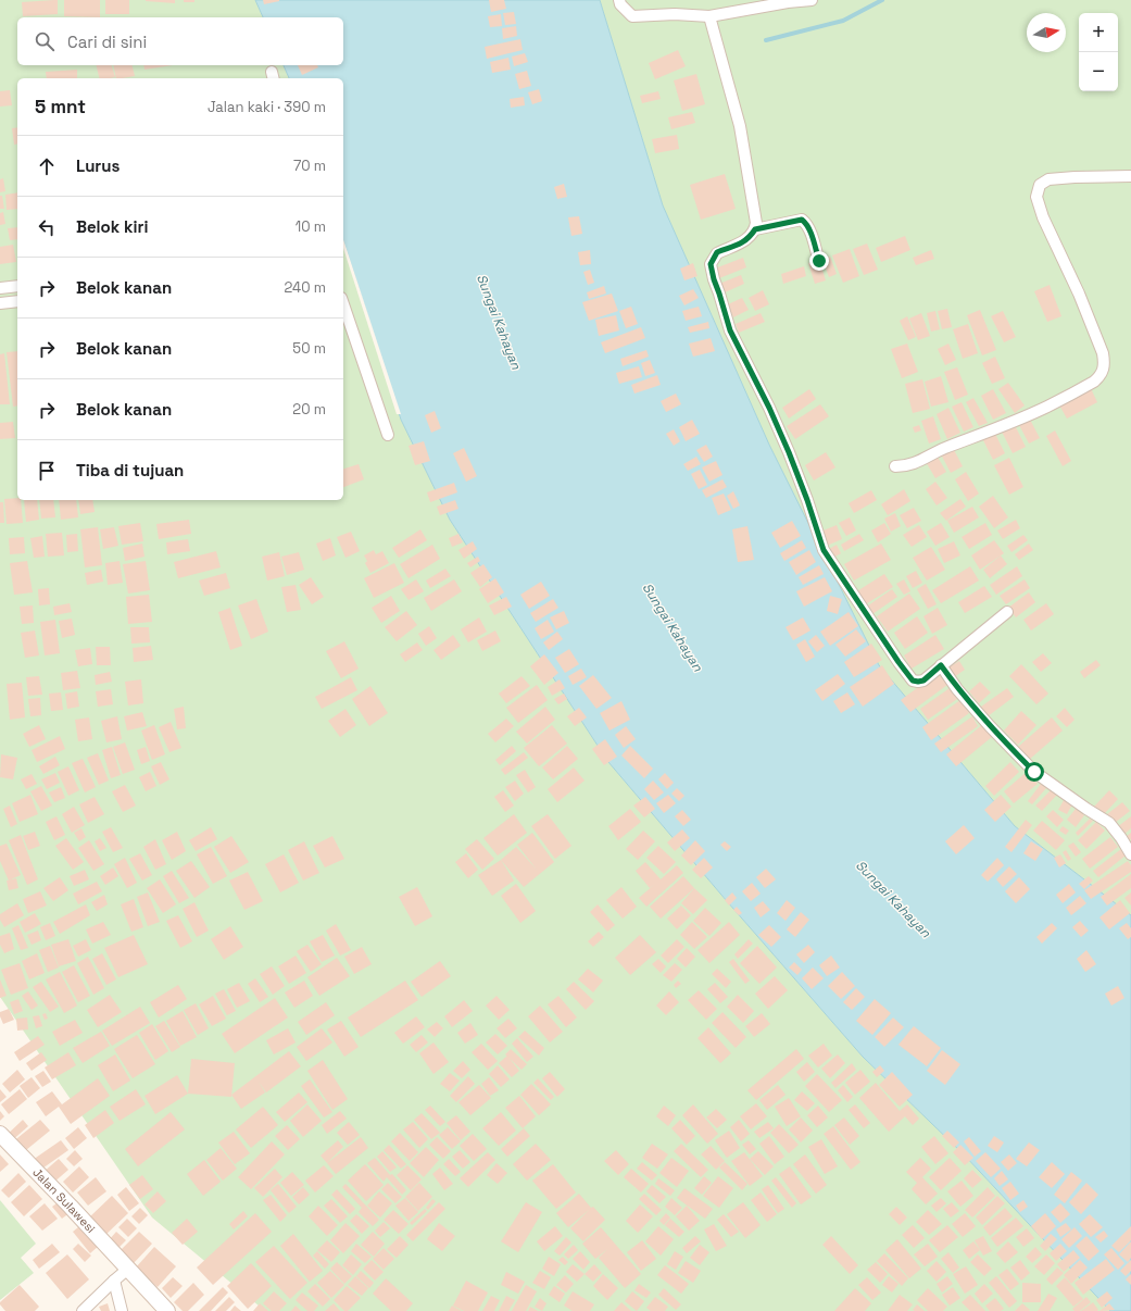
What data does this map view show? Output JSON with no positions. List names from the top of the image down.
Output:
{
  "streets": {
    "street": ["Jalan Sulawesi"]
  },
  "water": ["Sungai Kahayan"],
  "north": "right",
  "page": {
    "map_buttons": ["+", "−"],
    "search": "Cari di sini",
    "heading": ["5 mnt", "Jalan kaki · 390 m"],
    "list": [
      ["Lurus", "70 m"],
      ["Belok kiri", "10 m"],
      ["Belok kanan", "240 m"],
      ["Belok kanan", "50 m"],
      ["Belok kanan", "20 m"],
      "Tiba di tujuan"
    ]
  }
}
